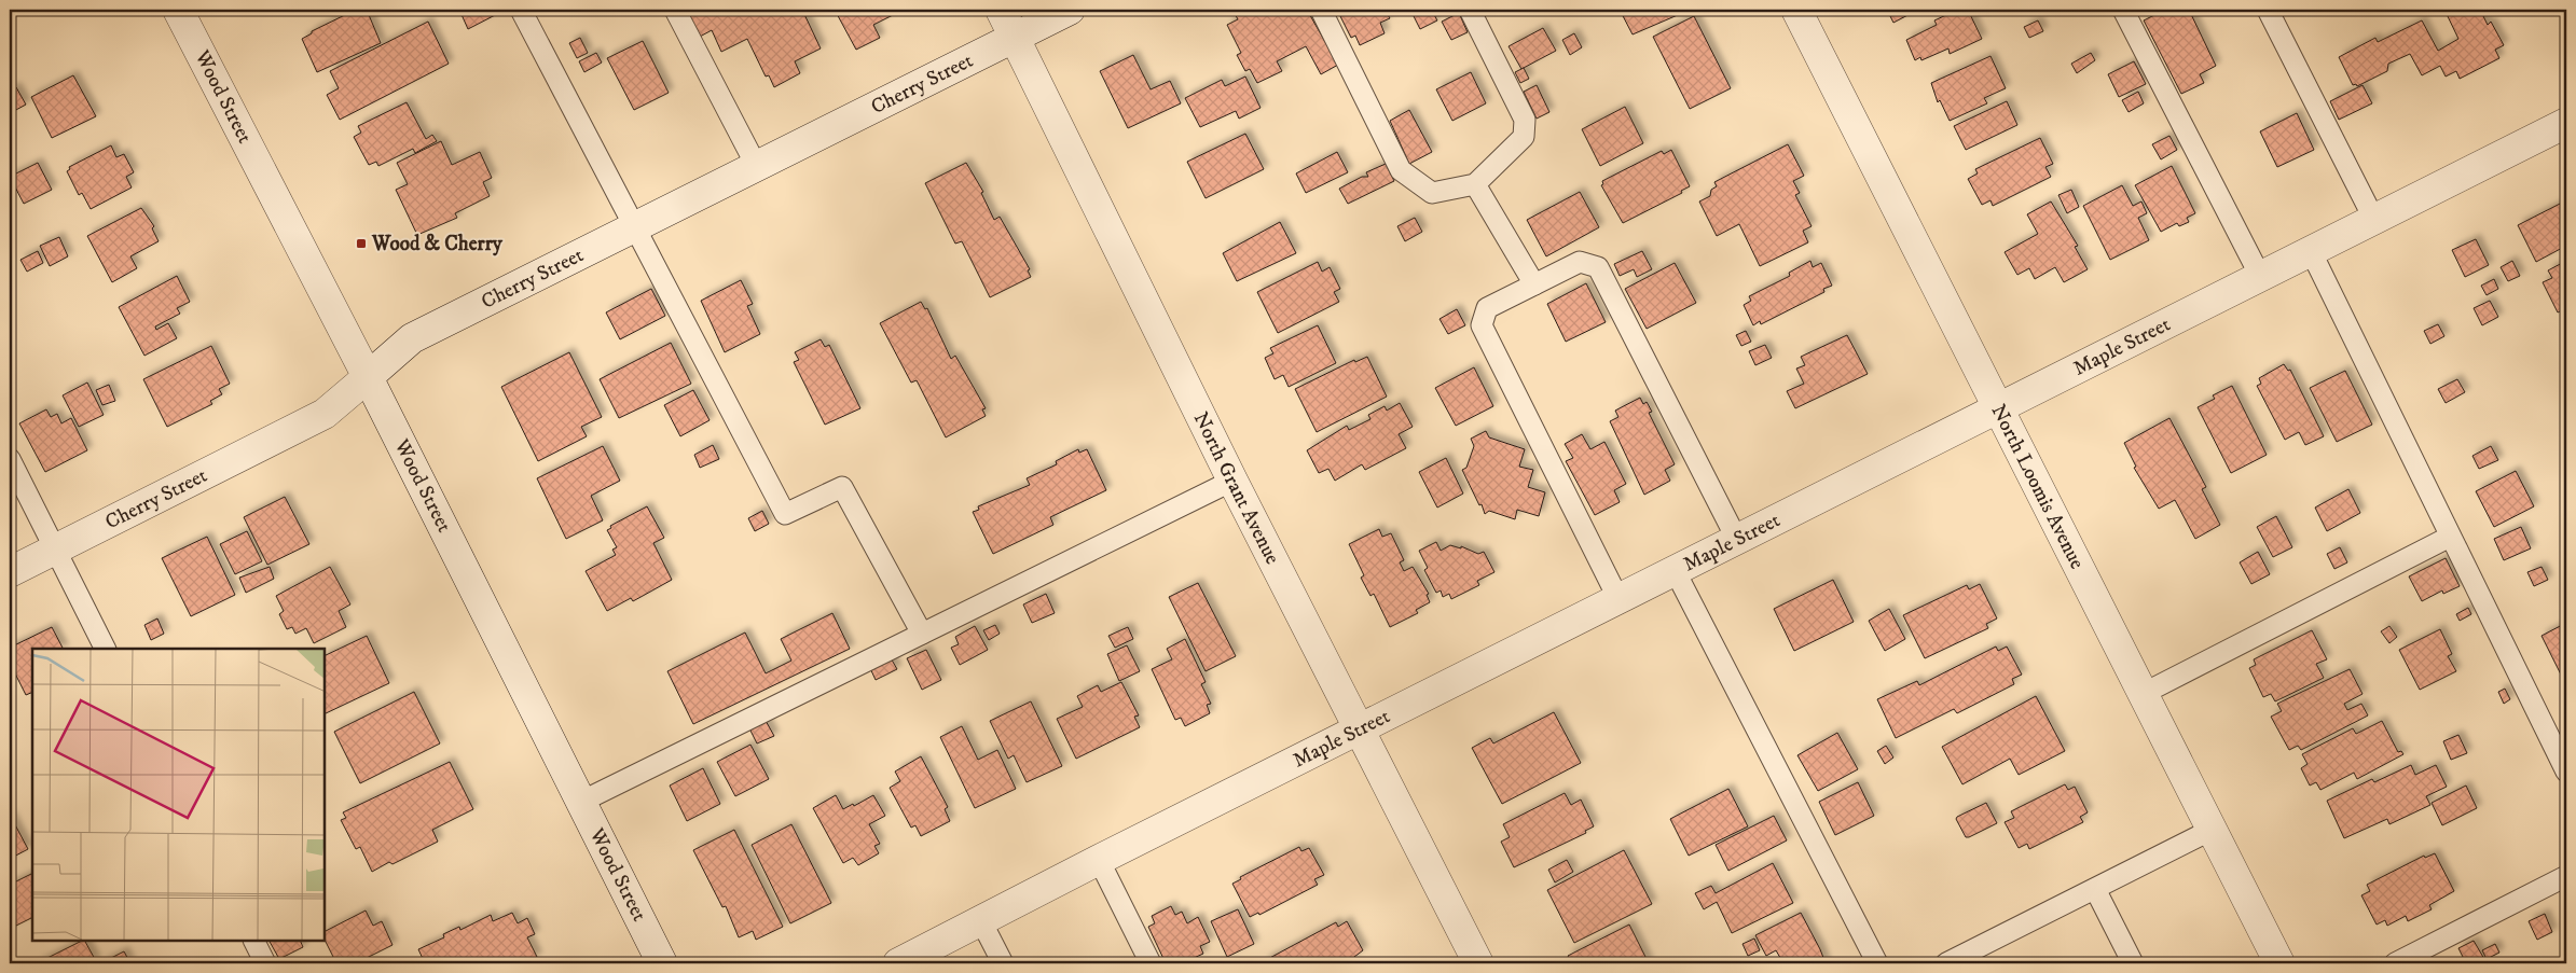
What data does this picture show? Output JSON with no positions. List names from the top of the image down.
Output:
{
  "streets": {
    "street": [
      "Cherry Street",
      "Wood Street",
      "Maple Street",
      "North Loomis Avenue",
      "North Grant Avenue"
    ]
  },
  "crossings": [
    ["Cherry Street", "Wood Street"],
    ["Cherry Street", "North Grant Avenue"],
    ["Maple Street", "North Loomis Avenue"],
    ["Maple Street", "North Grant Avenue"]
  ],
  "places": {
    "transit": ["Wood & Cherry"]
  }
}
